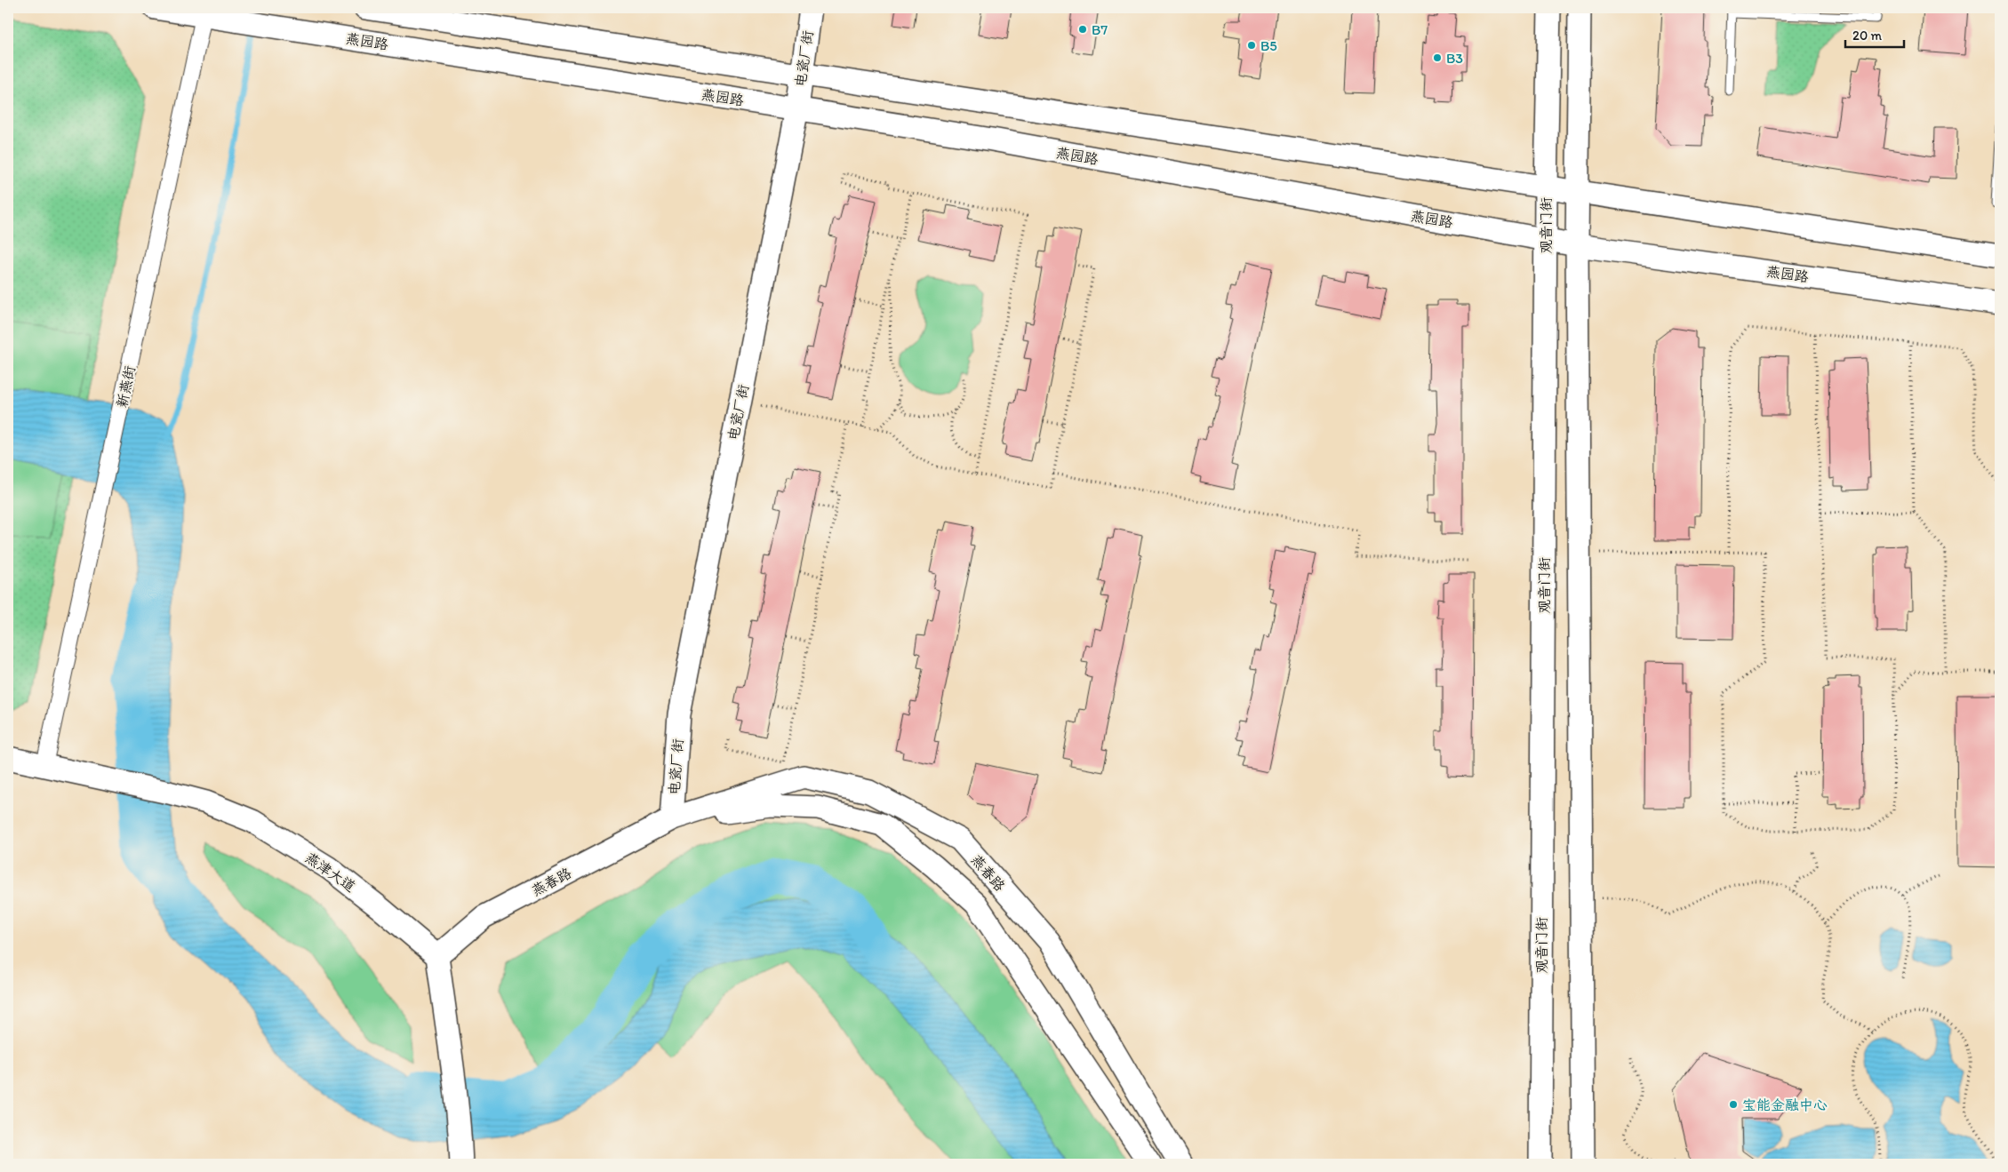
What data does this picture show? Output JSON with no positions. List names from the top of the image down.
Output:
{
  "streets": {
    "street": [
      "燕园路",
      "电瓷厂街",
      "观音门街",
      "新燕街",
      "燕津大道",
      "燕春路"
    ]
  },
  "crossings": [
    ["燕园路", "电瓷厂街"],
    ["燕园路", "观音门街"],
    ["燕园路", "新燕街"],
    ["电瓷厂街", "燕春路"],
    ["新燕街", "燕津大道"],
    ["燕津大道", "燕春路"]
  ],
  "places": [
    "B7",
    "B5",
    "B3",
    "宝能金融中心"
  ],
  "scale_bar": "20 m"
}
